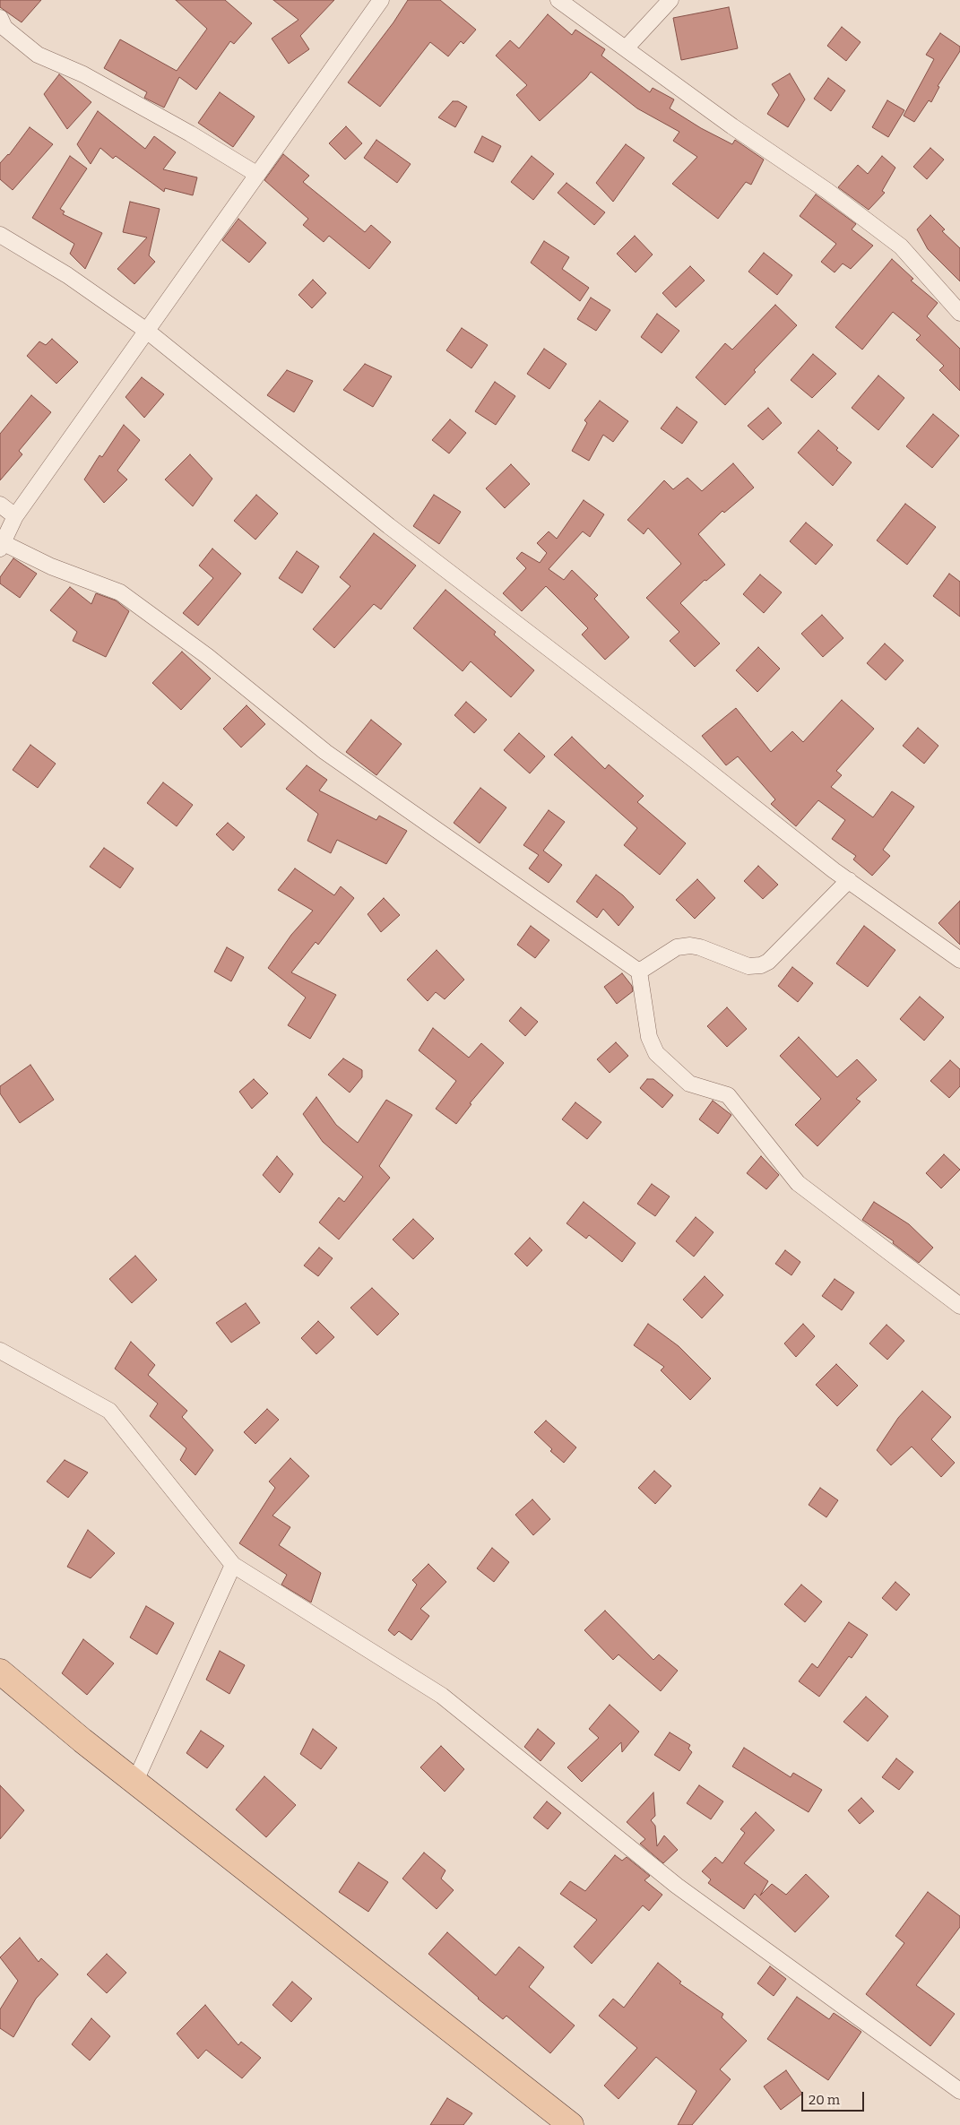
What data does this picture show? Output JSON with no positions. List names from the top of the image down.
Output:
{
  "scale_bar": "20 m"
}
